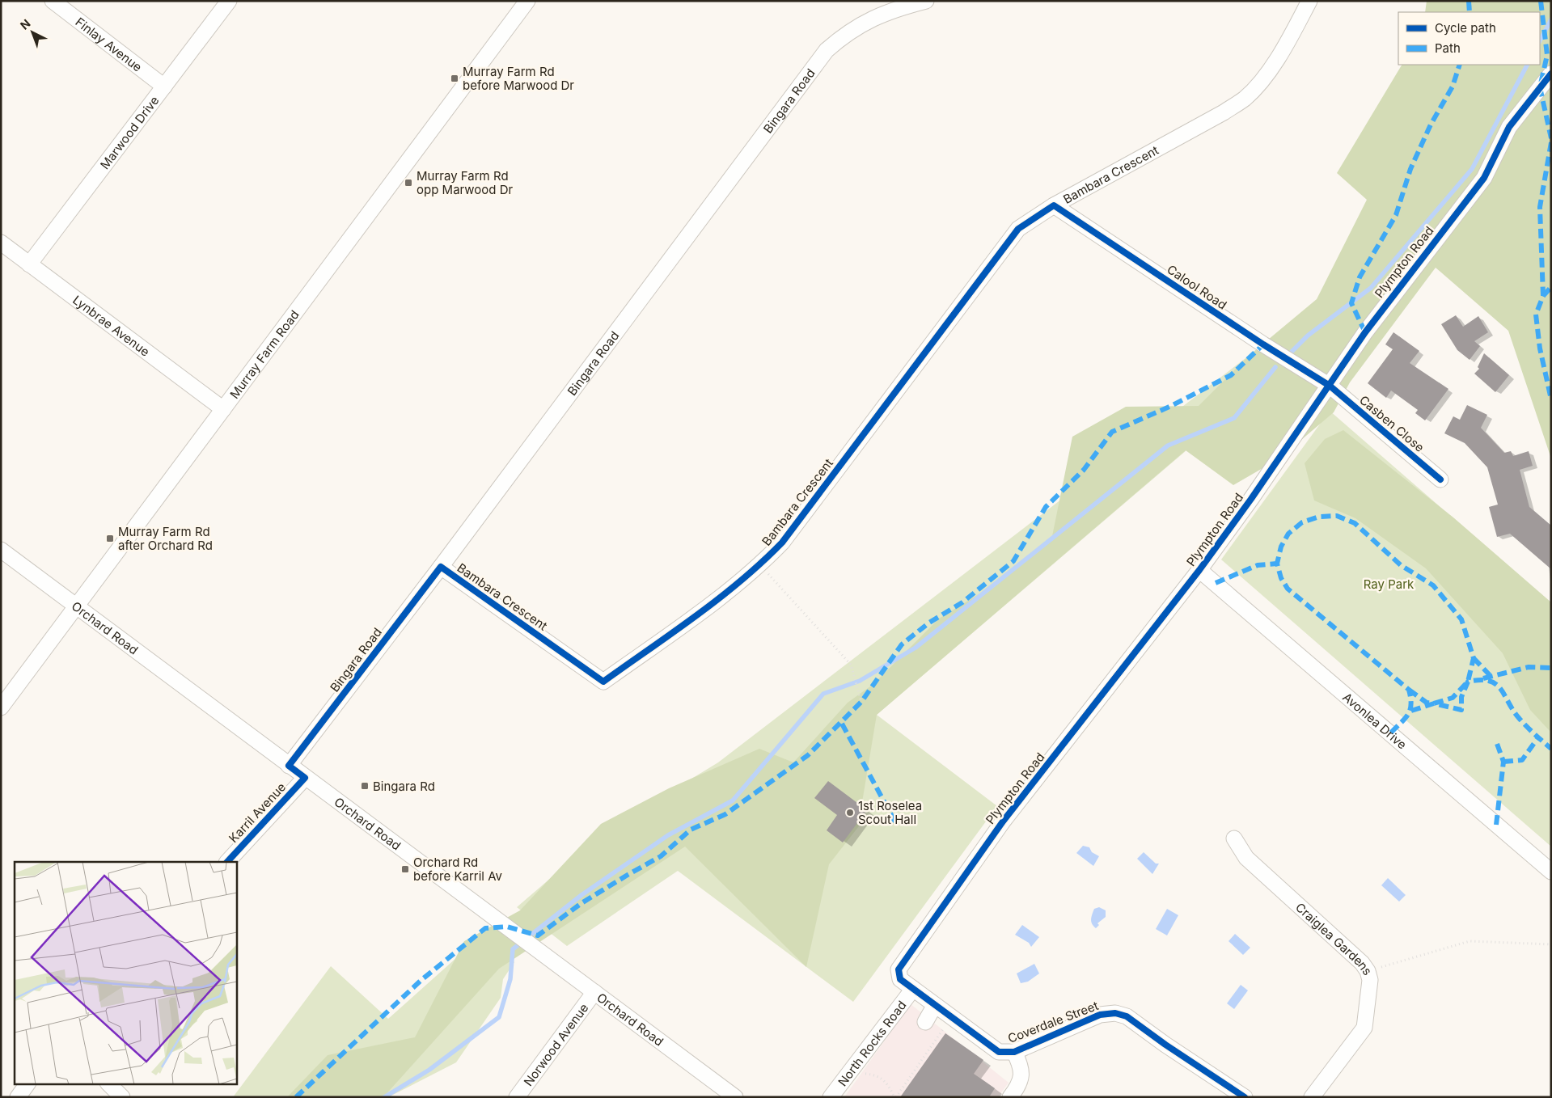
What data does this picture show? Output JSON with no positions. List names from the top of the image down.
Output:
{
  "streets": {
    "street": [
      "Finlay Avenue",
      "Bingara Road",
      "Marwood Drive",
      "Bambara Crescent",
      "Plympton Road",
      "Calool Road",
      "Lynbrae Avenue",
      "Murray Farm Road",
      "Casben Close",
      "Orchard Road",
      "Avonlea Drive",
      "Karril Avenue",
      "Craiglea Gardens",
      "Coverdale Street",
      "North Rocks Road",
      "Norwood Avenue"
    ]
  },
  "crossings": [
    ["Finlay Avenue", "Marwood Drive"],
    ["Bingara Road", "Bambara Crescent"],
    ["Bingara Road", "Orchard Road"],
    ["Marwood Drive", "Lynbrae Avenue"],
    ["Bambara Crescent", "Calool Road"],
    ["Plympton Road", "Calool Road"],
    ["Plympton Road", "Casben Close"],
    ["Plympton Road", "Avonlea Drive"],
    ["Plympton Road", "Coverdale Street"],
    ["Plympton Road", "North Rocks Road"],
    ["Calool Road", "Casben Close"],
    ["Lynbrae Avenue", "Murray Farm Road"],
    ["Murray Farm Road", "Orchard Road"],
    ["Orchard Road", "Karril Avenue"],
    ["Orchard Road", "Norwood Avenue"],
    ["Coverdale Street", "North Rocks Road"]
  ],
  "parks": ["Ray Park"],
  "places": {
    "transit": [
      "Murray Farm Rd before Marwood Dr",
      "Murray Farm Rd opp Marwood Dr",
      "Murray Farm Rd after Orchard Rd",
      "Bingara Rd",
      "Orchard Rd before Karril Av"
    ],
    "other": ["1st Roselea Scout Hall"]
  },
  "legend": ["Cycle path", "Path"],
  "north": "top left"
}
